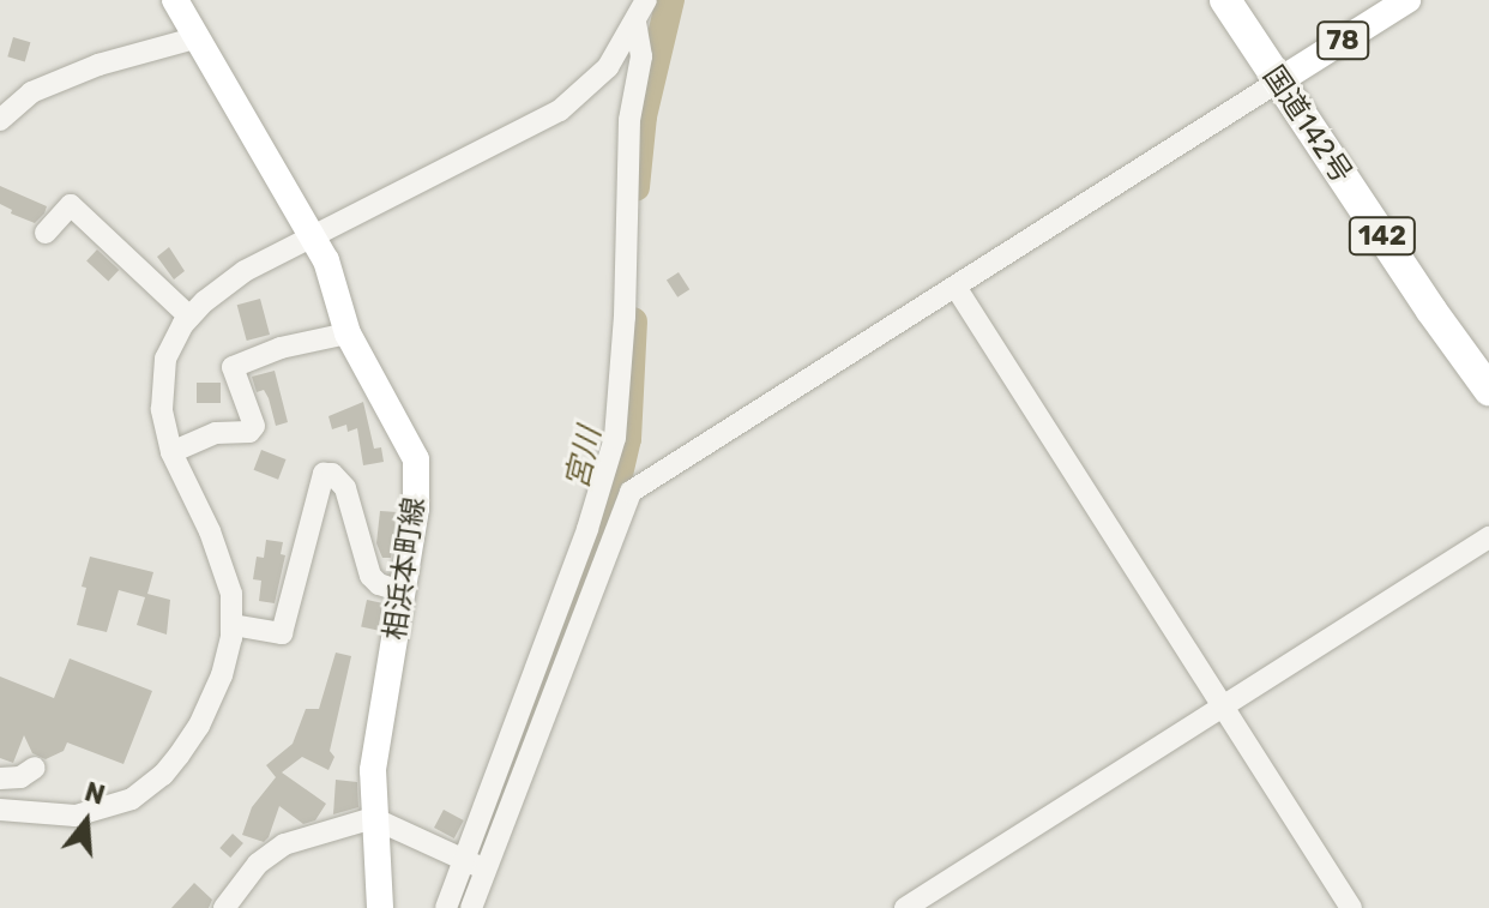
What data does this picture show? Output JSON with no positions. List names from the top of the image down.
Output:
{
  "streets": {
    "highway": ["国道142号", "142"],
    "main road": ["78", "相浜本町線"]
  },
  "crossings": [
    ["78", "国道142号"]
  ],
  "water": ["宮川"],
  "north": "top"
}
